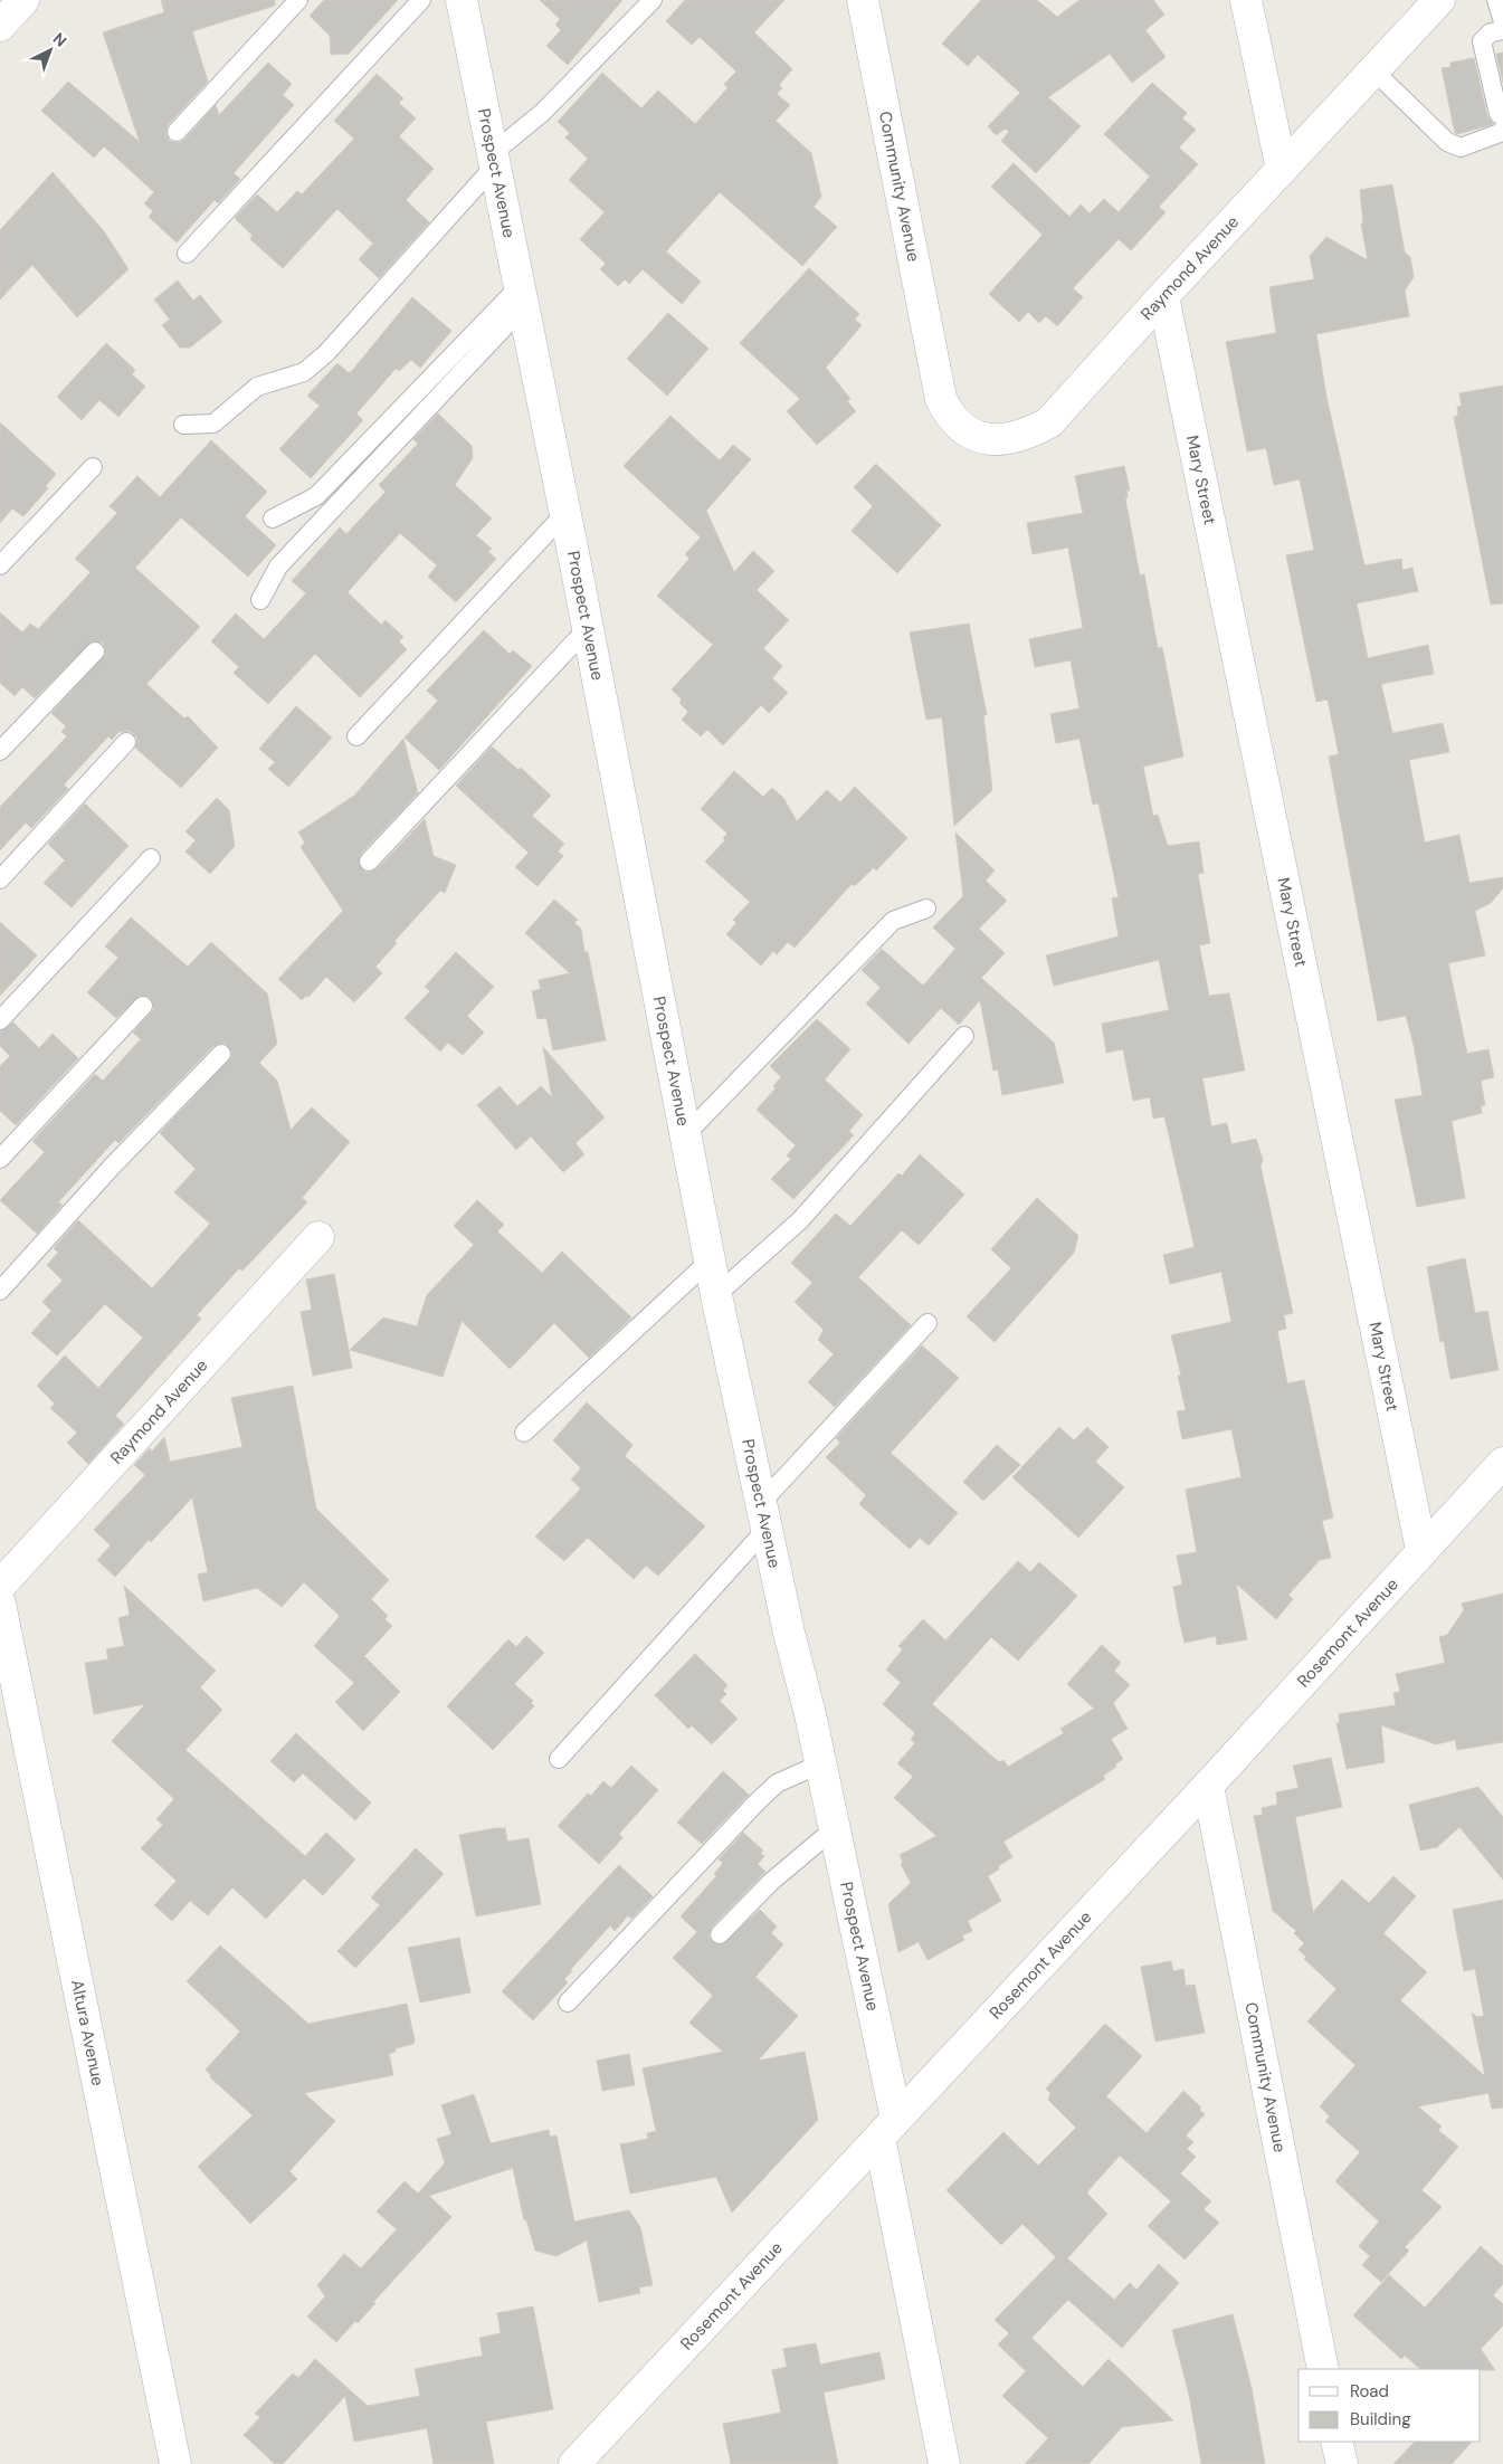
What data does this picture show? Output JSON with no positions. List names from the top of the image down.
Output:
{
  "streets": {
    "street": [
      "Prospect Avenue",
      "Community Avenue",
      "Raymond Avenue",
      "Mary Street",
      "Rosemont Avenue",
      "Altura Avenue"
    ]
  },
  "crossings": [
    ["Prospect Avenue", "Rosemont Avenue"],
    ["Community Avenue", "Raymond Avenue"],
    ["Community Avenue", "Rosemont Avenue"],
    ["Raymond Avenue", "Mary Street"],
    ["Mary Street", "Rosemont Avenue"]
  ],
  "legend": ["Road", "Building"],
  "north": "top right"
}
